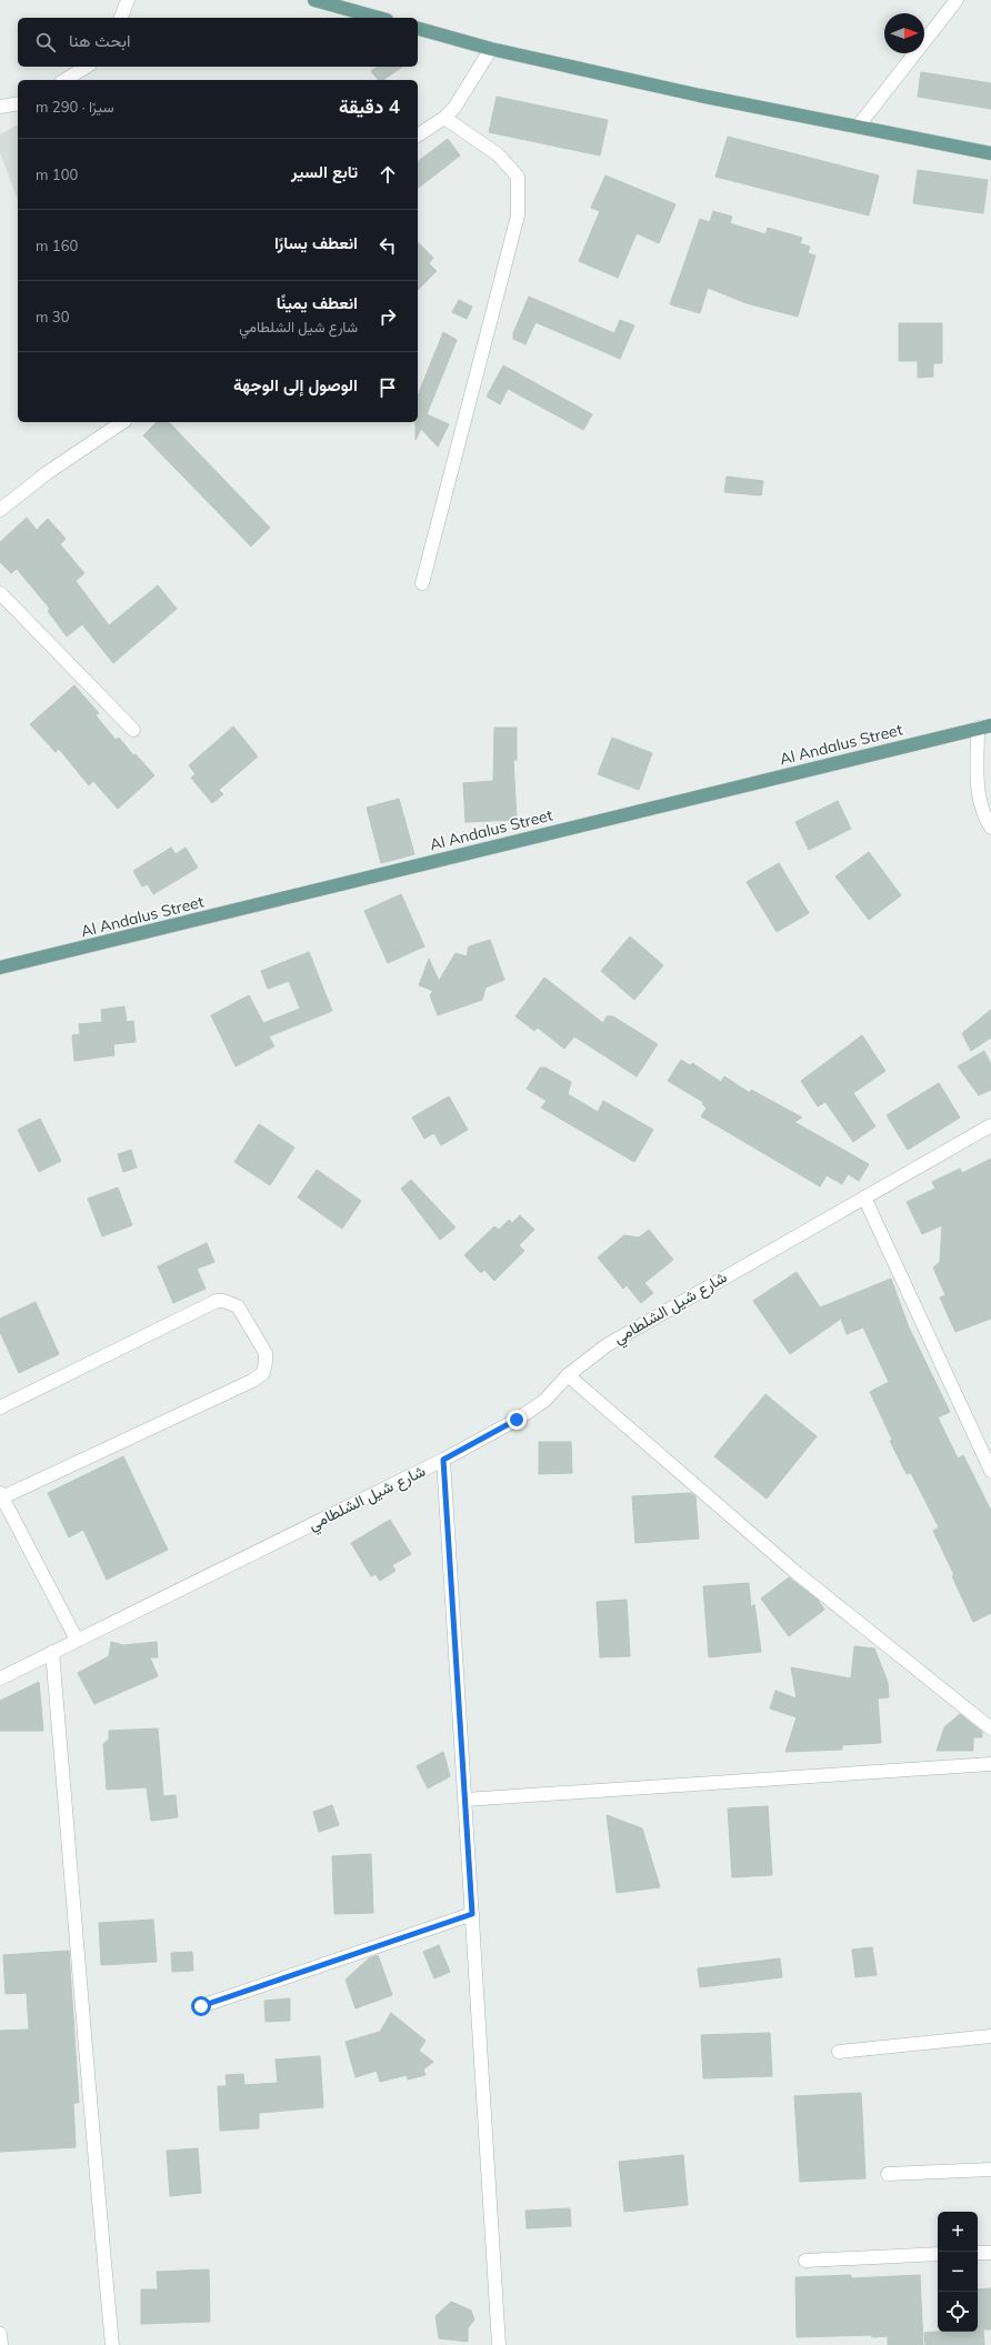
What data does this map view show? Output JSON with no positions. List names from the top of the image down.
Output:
{
  "streets": {
    "main road": ["Al Andalus Street"],
    "street": ["شارع شيل الشلطامي"]
  },
  "north": "right",
  "page": {
    "search": "ابحث هنا",
    "heading": ["4 دقيقة", "سيرًا · 290 m"],
    "list": [
      ["تابع السير", "100 m"],
      ["انعطف يسارًا", "160 m"],
      ["انعطف يمينًا", "شارع شيل الشلطامي", "30 m"],
      "الوصول إلى الوجهة"
    ],
    "map_buttons": ["+", "−"]
  }
}
